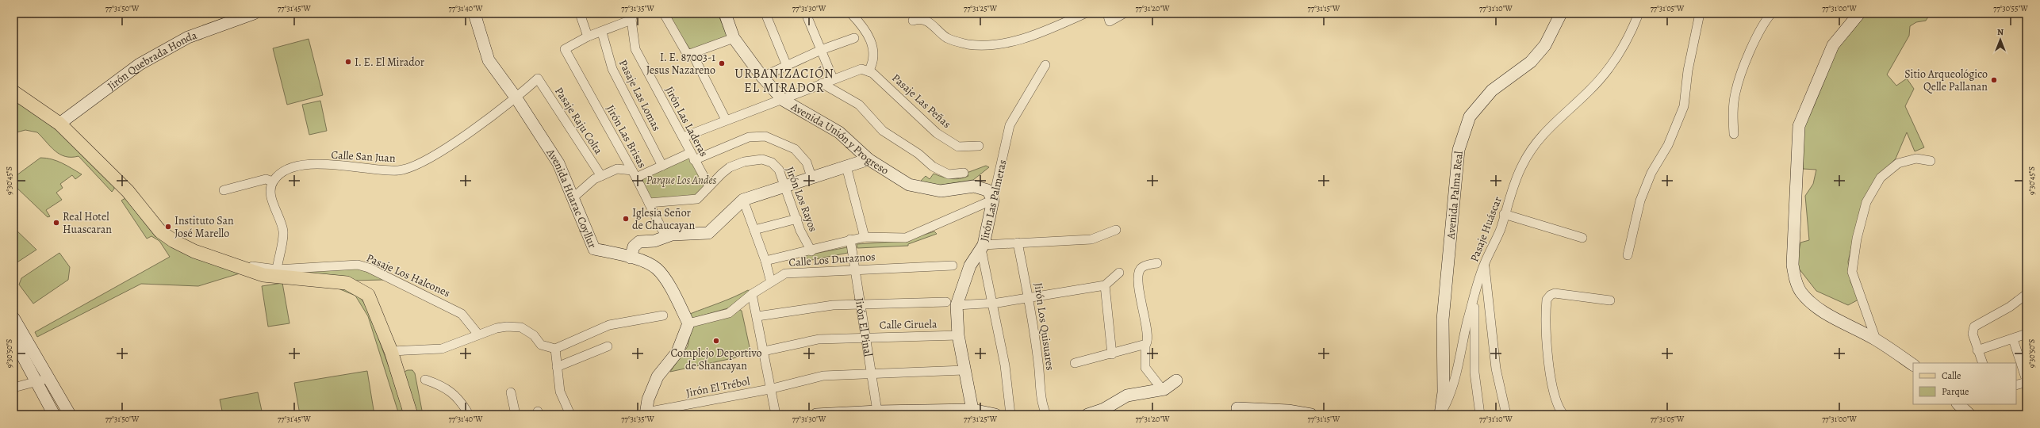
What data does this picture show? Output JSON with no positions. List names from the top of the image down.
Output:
{
  "streets": {
    "main road": [
      "Jirón Quebrada Honda",
      "Avenida Unión y Progreso",
      "Avenida Palma Real",
      "Avenida Huarac Coyllur",
      "Jirón Las Palmeras"
    ],
    "street": [
      "Pasaje Las Lomas",
      "Pasaje Las Peñas",
      "Pasaje Raju Colta",
      "Jirón Las Laderas",
      "Jirón Las Brisas",
      "Calle San Juan",
      "Jirón Los Rayos",
      "Pasaje Huáscar",
      "Calle Los Duraznos",
      "Pasaje Los Halcones",
      "Calle Ciruela",
      "Jirón El Pinal",
      "Jirón Los Quisuares",
      "Jirón El Trébol"
    ]
  },
  "crossings": [
    ["Pasaje Raju Colta", "Calle San Juan"],
    ["Jirón Las Laderas", "Jirón Los Rayos"],
    ["Jirón Las Brisas", "Jirón Los Rayos"],
    ["Avenida Unión y Progreso", "Jirón Las Palmeras"],
    ["Calle San Juan", "Avenida Huarac Coyllur"],
    ["Avenida Palma Real", "Pasaje Huáscar"],
    ["Avenida Huarac Coyllur", "Calle Los Duraznos"],
    ["Jirón Las Palmeras", "Calle Ciruela"],
    ["Jirón Las Palmeras", "Jirón El Trébol"],
    ["Calle Los Duraznos", "Jirón El Pinal"],
    ["Calle Ciruela", "Jirón El Pinal"],
    ["Jirón El Pinal", "Jirón El Trébol"]
  ],
  "districts": ["URBANIZACIÓN EL MIRADOR"],
  "parks": ["Parque Los Andes"],
  "places": [
    "I. E. El Mirador",
    "I. E. 87003-1 Jesus Nazareno",
    "Sitio Arqueológico Qelle Pallanan",
    "Iglesia Señor de Chaucayan",
    "Real Hotel Huascaran",
    "Instituto San José Marello",
    "Complejo Deportivo de Shancayan"
  ],
  "legend": ["Calle", "Parque"],
  "north": "top",
  "coordinates": [
    "77°31'50\"W",
    "77°31'45\"W",
    "77°31'40\"W",
    "77°31'35\"W",
    "77°31'30\"W",
    "77°31'25\"W",
    "77°31'20\"W",
    "77°31'15\"W",
    "77°31'10\"W",
    "77°31'05\"W",
    "77°31'00\"W",
    "77°30'55\"W",
    "9°30'45\"S",
    "9°30'50\"S"
  ]
}
